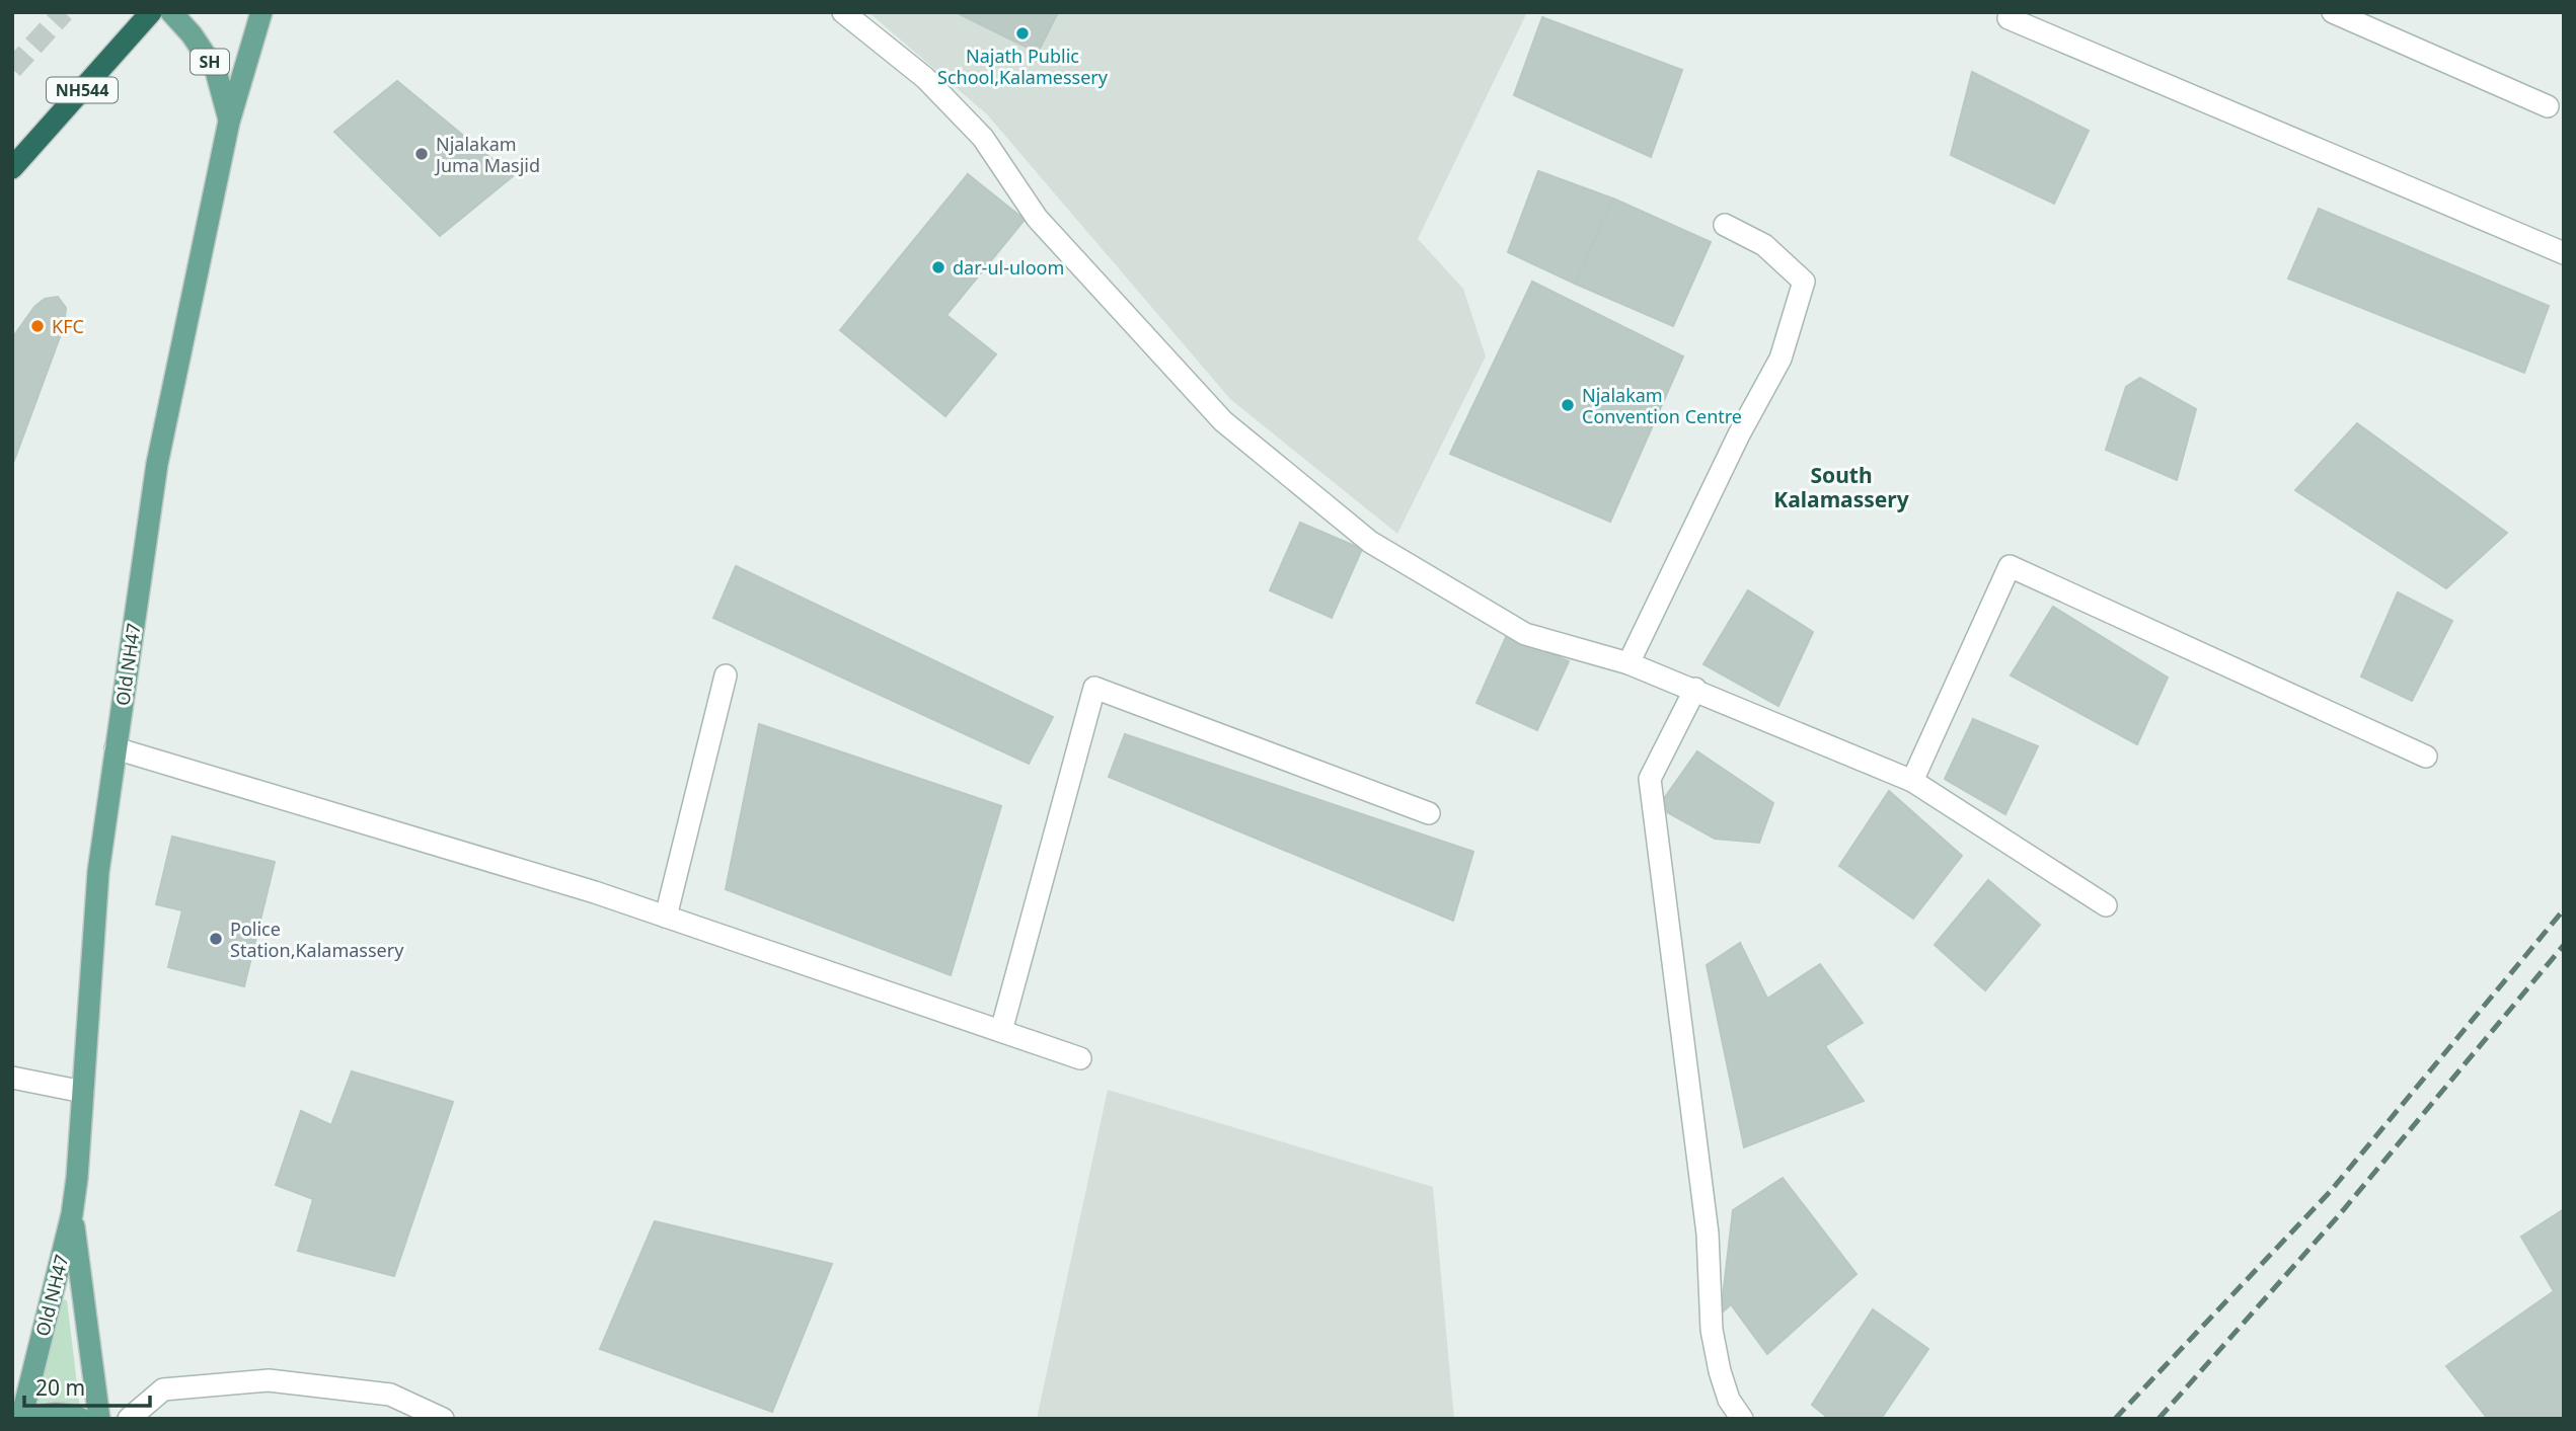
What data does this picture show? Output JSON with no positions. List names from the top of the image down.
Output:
{
  "streets": {
    "highway": ["NH544"],
    "main road": ["SH", "Old NH47"]
  },
  "crossings": [
    ["SH", "Old NH47"]
  ],
  "districts": ["South Kalamassery"],
  "places": [
    "Najath Public School,Kalamessery",
    "Njalakam Juma Masjid",
    "dar-ul-uloom",
    "KFC",
    "Njalakam Convention Centre",
    "Police Station,Kalamassery"
  ],
  "scale_bar": "20 m"
}
